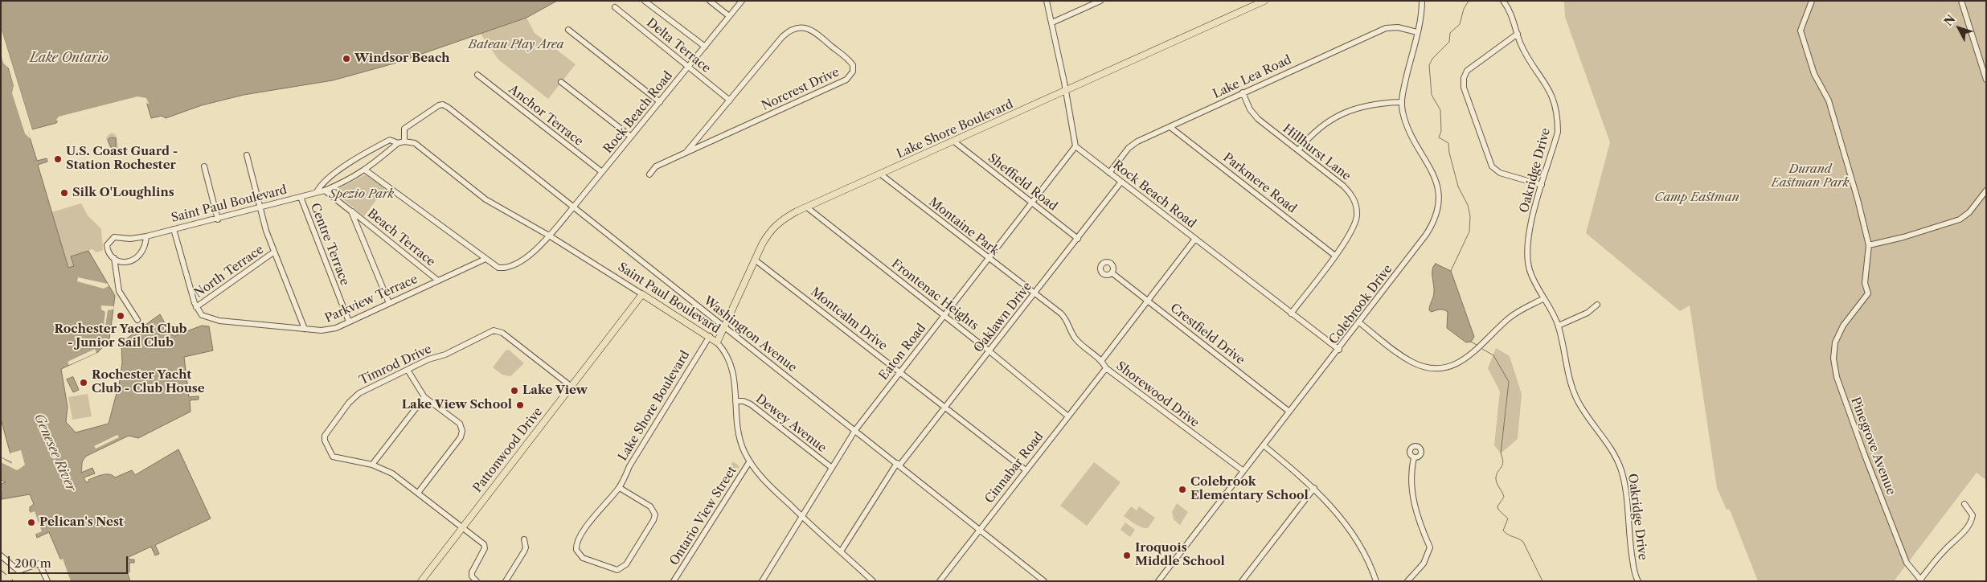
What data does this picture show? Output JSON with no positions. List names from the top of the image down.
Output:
{
  "streets": {
    "main road": ["Lake Shore Boulevard", "Saint Paul Boulevard", "Pattonwood Drive"],
    "street": [
      "Delta Terrace",
      "Lake Lea Road",
      "Norcrest Drive",
      "Rock Beach Road",
      "Anchor Terrace",
      "Hillhurst Lane",
      "Oakridge Drive",
      "Sheffield Road",
      "Parkmere Road",
      "Montaine Park",
      "Beach Terrace",
      "Centre Terrace",
      "North Terrace",
      "Frontenac Heights",
      "Parkview Terrace",
      "Colebrook Drive",
      "Oaklawn Drive",
      "Montcalm Drive",
      "Washington Avenue",
      "Crestfield Drive",
      "Eaton Road",
      "Timrod Drive",
      "Shorewood Drive",
      "Dewey Avenue",
      "Pinegrove Avenue",
      "Cinnabar Road",
      "Ontario View Street"
    ]
  },
  "crossings": [
    ["Delta Terrace", "Norcrest Drive"],
    ["Delta Terrace", "Rock Beach Road"],
    ["Lake Lea Road", "Rock Beach Road"],
    ["Lake Lea Road", "Hillhurst Lane"],
    ["Lake Lea Road", "Parkmere Road"],
    ["Rock Beach Road", "Anchor Terrace"],
    ["Rock Beach Road", "Hillhurst Lane"],
    ["Rock Beach Road", "Saint Paul Boulevard"],
    ["Rock Beach Road", "Colebrook Drive"],
    ["Rock Beach Road", "Oaklawn Drive"],
    ["Rock Beach Road", "Washington Avenue"],
    ["Rock Beach Road", "Eaton Road"],
    ["Lake Shore Boulevard", "Sheffield Road"],
    ["Lake Shore Boulevard", "Saint Paul Boulevard"],
    ["Lake Shore Boulevard", "Montaine Park"],
    ["Lake Shore Boulevard", "Frontenac Heights"],
    ["Lake Shore Boulevard", "Montcalm Drive"],
    ["Lake Shore Boulevard", "Washington Avenue"],
    ["Hillhurst Lane", "Parkmere Road"],
    ["Sheffield Road", "Oaklawn Drive"],
    ["Sheffield Road", "Eaton Road"],
    ["Saint Paul Boulevard", "Beach Terrace"],
    ["Saint Paul Boulevard", "Centre Terrace"],
    ["Saint Paul Boulevard", "Oaklawn Drive"],
    ["Saint Paul Boulevard", "Washington Avenue"],
    ["Saint Paul Boulevard", "Eaton Road"],
    ["Saint Paul Boulevard", "Dewey Avenue"],
    ["Saint Paul Boulevard", "Pattonwood Drive"],
    ["Saint Paul Boulevard", "Ontario View Street"],
    ["Montaine Park", "Oaklawn Drive"],
    ["Montaine Park", "Eaton Road"],
    ["Montaine Park", "Shorewood Drive"],
    ["Beach Terrace", "Parkview Terrace"],
    ["Centre Terrace", "Parkview Terrace"],
    ["North Terrace", "Parkview Terrace"],
    ["Frontenac Heights", "Oaklawn Drive"],
    ["Frontenac Heights", "Eaton Road"],
    ["Frontenac Heights", "Cinnabar Road"],
    ["Colebrook Drive", "Crestfield Drive"],
    ["Colebrook Drive", "Shorewood Drive"],
    ["Oaklawn Drive", "Montcalm Drive"],
    ["Oaklawn Drive", "Washington Avenue"],
    ["Oaklawn Drive", "Shorewood Drive"],
    ["Montcalm Drive", "Eaton Road"],
    ["Montcalm Drive", "Cinnabar Road"],
    ["Washington Avenue", "Eaton Road"],
    ["Washington Avenue", "Cinnabar Road"],
    ["Eaton Road", "Dewey Avenue"],
    ["Timrod Drive", "Pattonwood Drive"],
    ["Shorewood Drive", "Cinnabar Road"]
  ],
  "water": ["Lake Ontario", "Genesee River"],
  "parks": [
    "Bateau Play Area",
    "Durand Eastman Park",
    "Spezio Park",
    "Camp Eastman"
  ],
  "places": [
    "Windsor Beach",
    "U.S. Coast Guard - Station Rochester",
    "Silk O'Loughlins",
    "Rochester Yacht Club - Junior Sail Club",
    "Rochester Yacht Club - Club House",
    "Lake View",
    "Lake View School",
    "Colebrook Elementary School",
    "Pelican's Nest",
    "Iroquois Middle School"
  ],
  "scale_bar": "200 m",
  "north": "top left"
}
